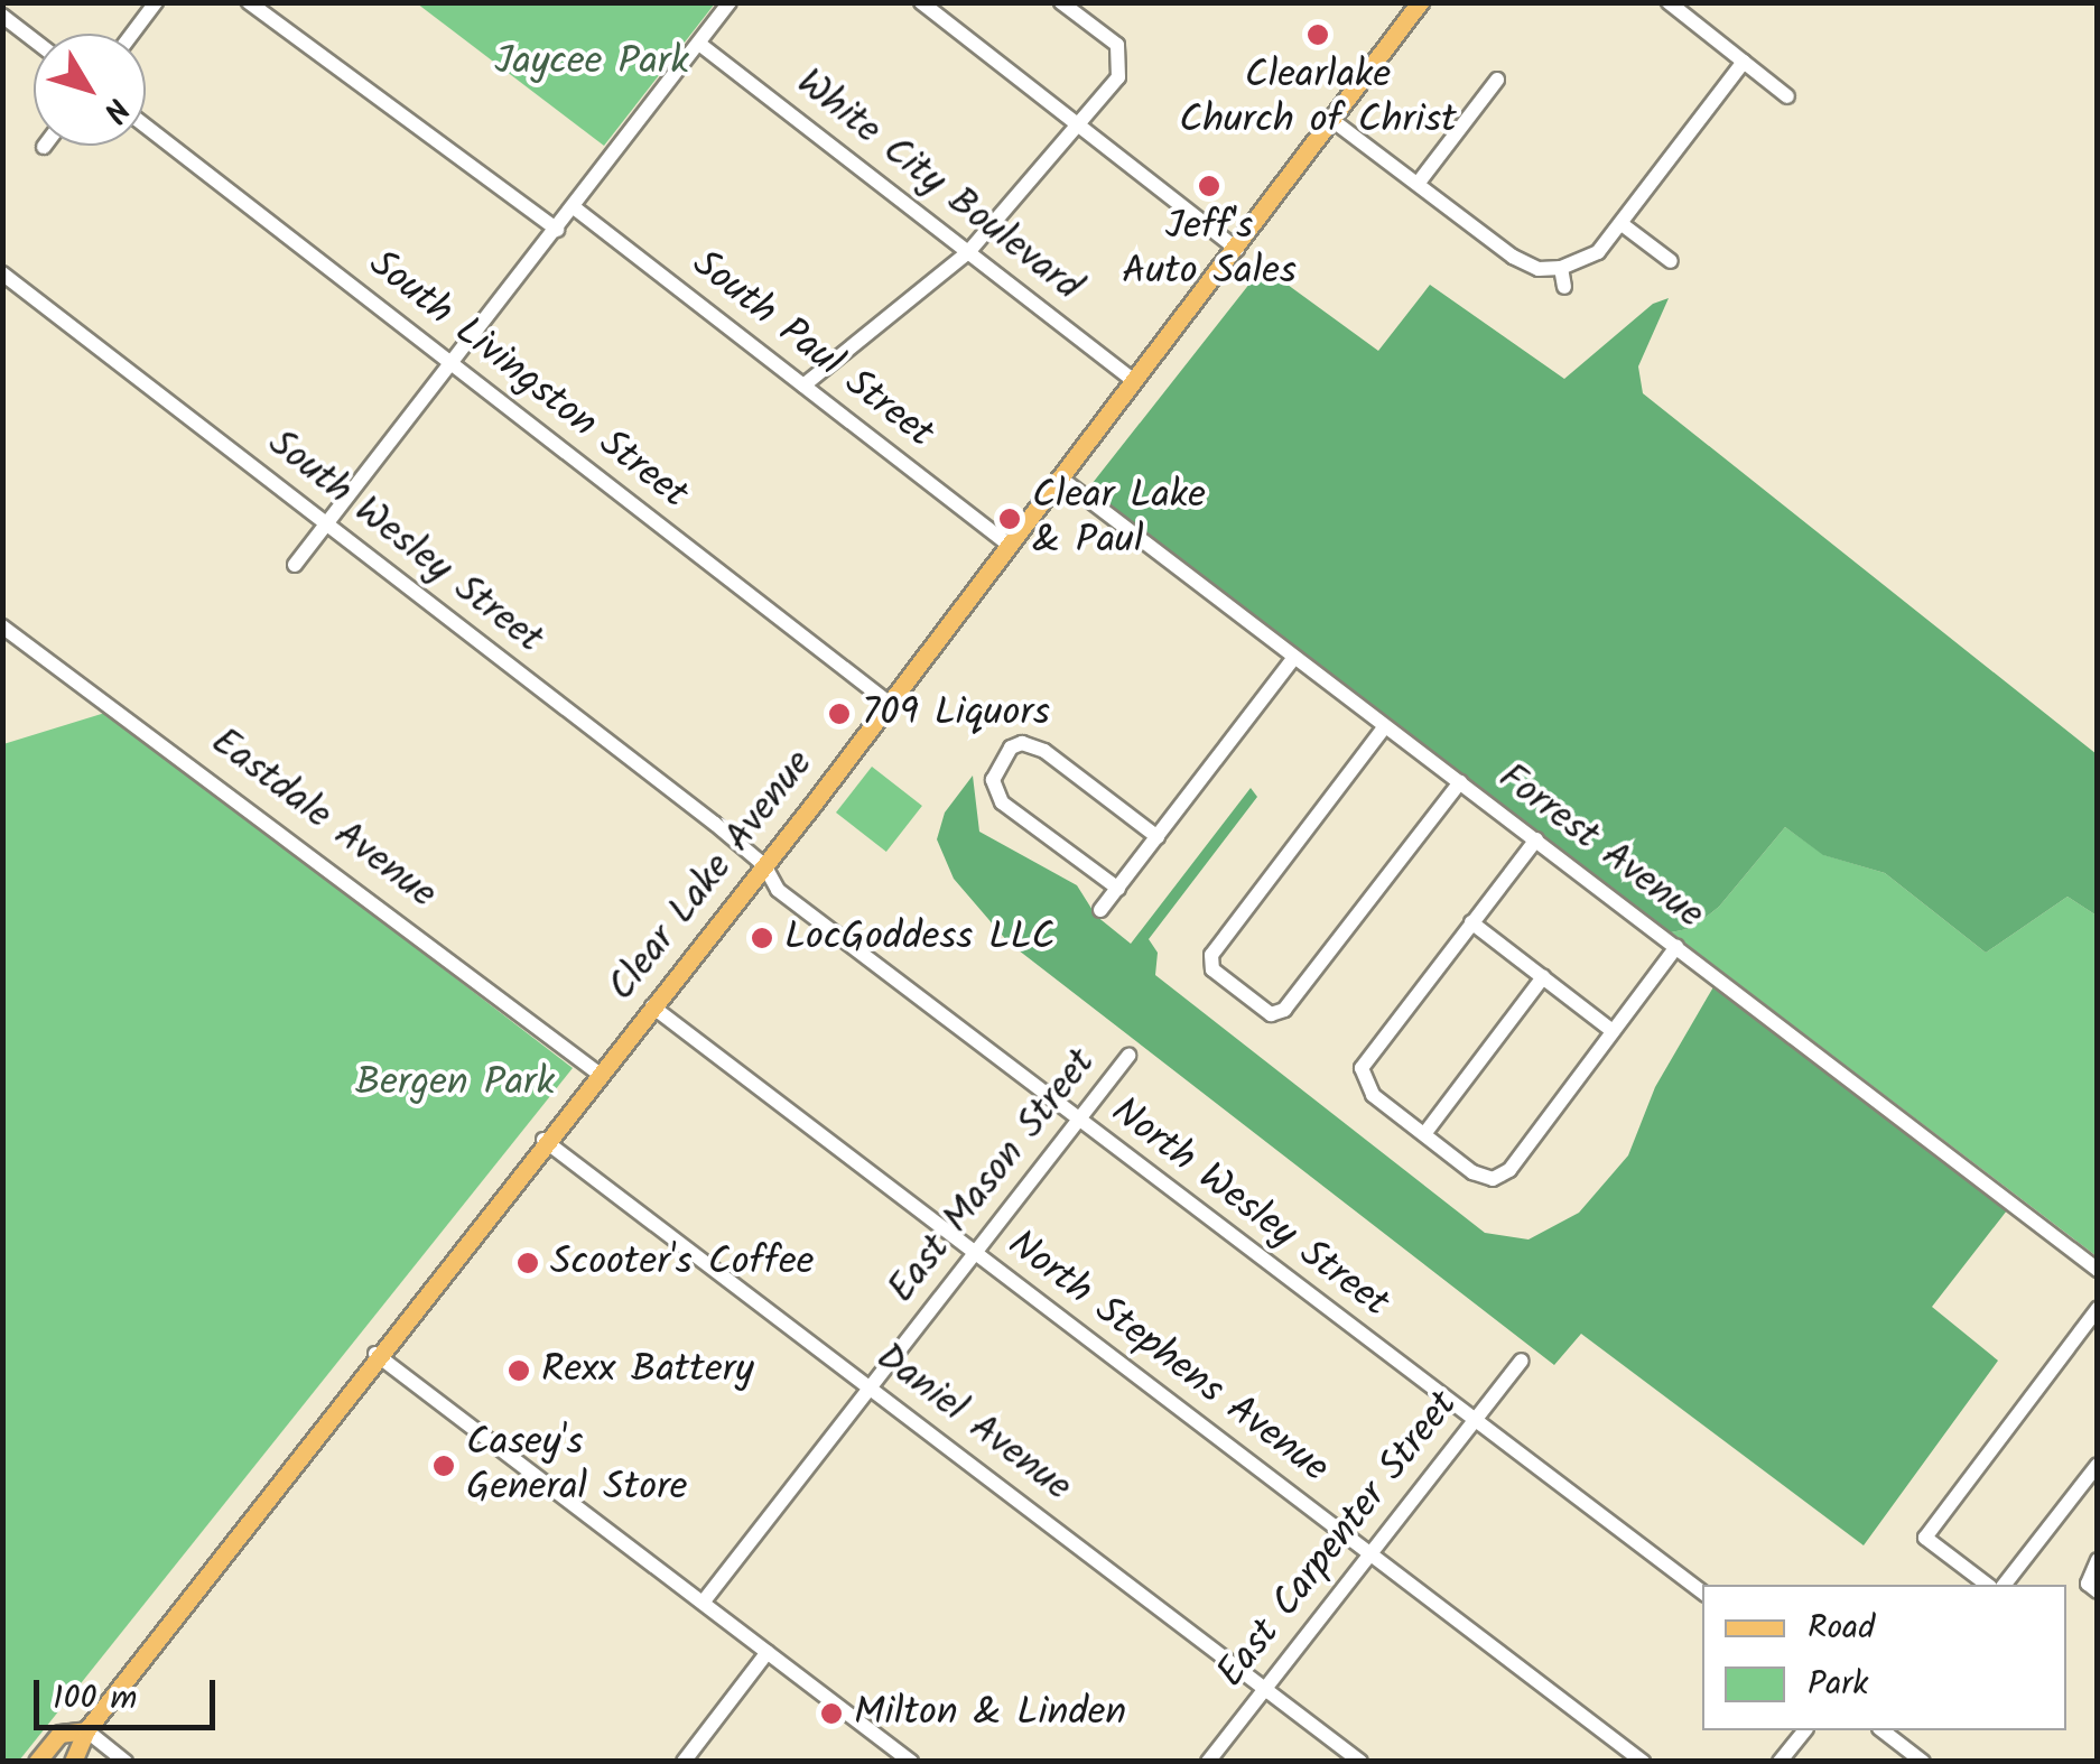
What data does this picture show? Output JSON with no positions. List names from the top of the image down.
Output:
{
  "streets": {
    "main road": ["Clear Lake Avenue"],
    "street": [
      "White City Boulevard",
      "South Paul Street",
      "South Livingston Street",
      "South Wesley Street",
      "Eastdale Avenue",
      "Forrest Avenue",
      "East Mason Street",
      "North Wesley Street",
      "North Stephens Avenue",
      "Daniel Avenue",
      "East Carpenter Street"
    ]
  },
  "crossings": [
    ["White City Boulevard", "Clear Lake Avenue"],
    ["South Paul Street", "Clear Lake Avenue"],
    ["South Livingston Street", "Clear Lake Avenue"],
    ["South Wesley Street", "Clear Lake Avenue"],
    ["South Wesley Street", "North Wesley Street"],
    ["Eastdale Avenue", "Clear Lake Avenue"],
    ["Forrest Avenue", "Clear Lake Avenue"],
    ["Clear Lake Avenue", "North Wesley Street"],
    ["Clear Lake Avenue", "North Stephens Avenue"],
    ["Clear Lake Avenue", "Daniel Avenue"],
    ["East Mason Street", "North Wesley Street"],
    ["East Mason Street", "North Stephens Avenue"],
    ["East Mason Street", "Daniel Avenue"],
    ["North Wesley Street", "East Carpenter Street"],
    ["North Stephens Avenue", "East Carpenter Street"],
    ["Daniel Avenue", "East Carpenter Street"]
  ],
  "parks": ["Jaycee Park", "Bergen Park"],
  "places": [
    "Clearlake Church of Christ",
    "Jeff's Auto Sales",
    "Clear Lake & Paul",
    "709 Liquors",
    "LocGoddess LLC",
    "Scooter's Coffee",
    "Rexx Battery",
    "Casey's General Store",
    "Milton & Linden"
  ],
  "legend": ["Road", "Park"],
  "scale_bar": "100 m",
  "north": "bottom right"
}
